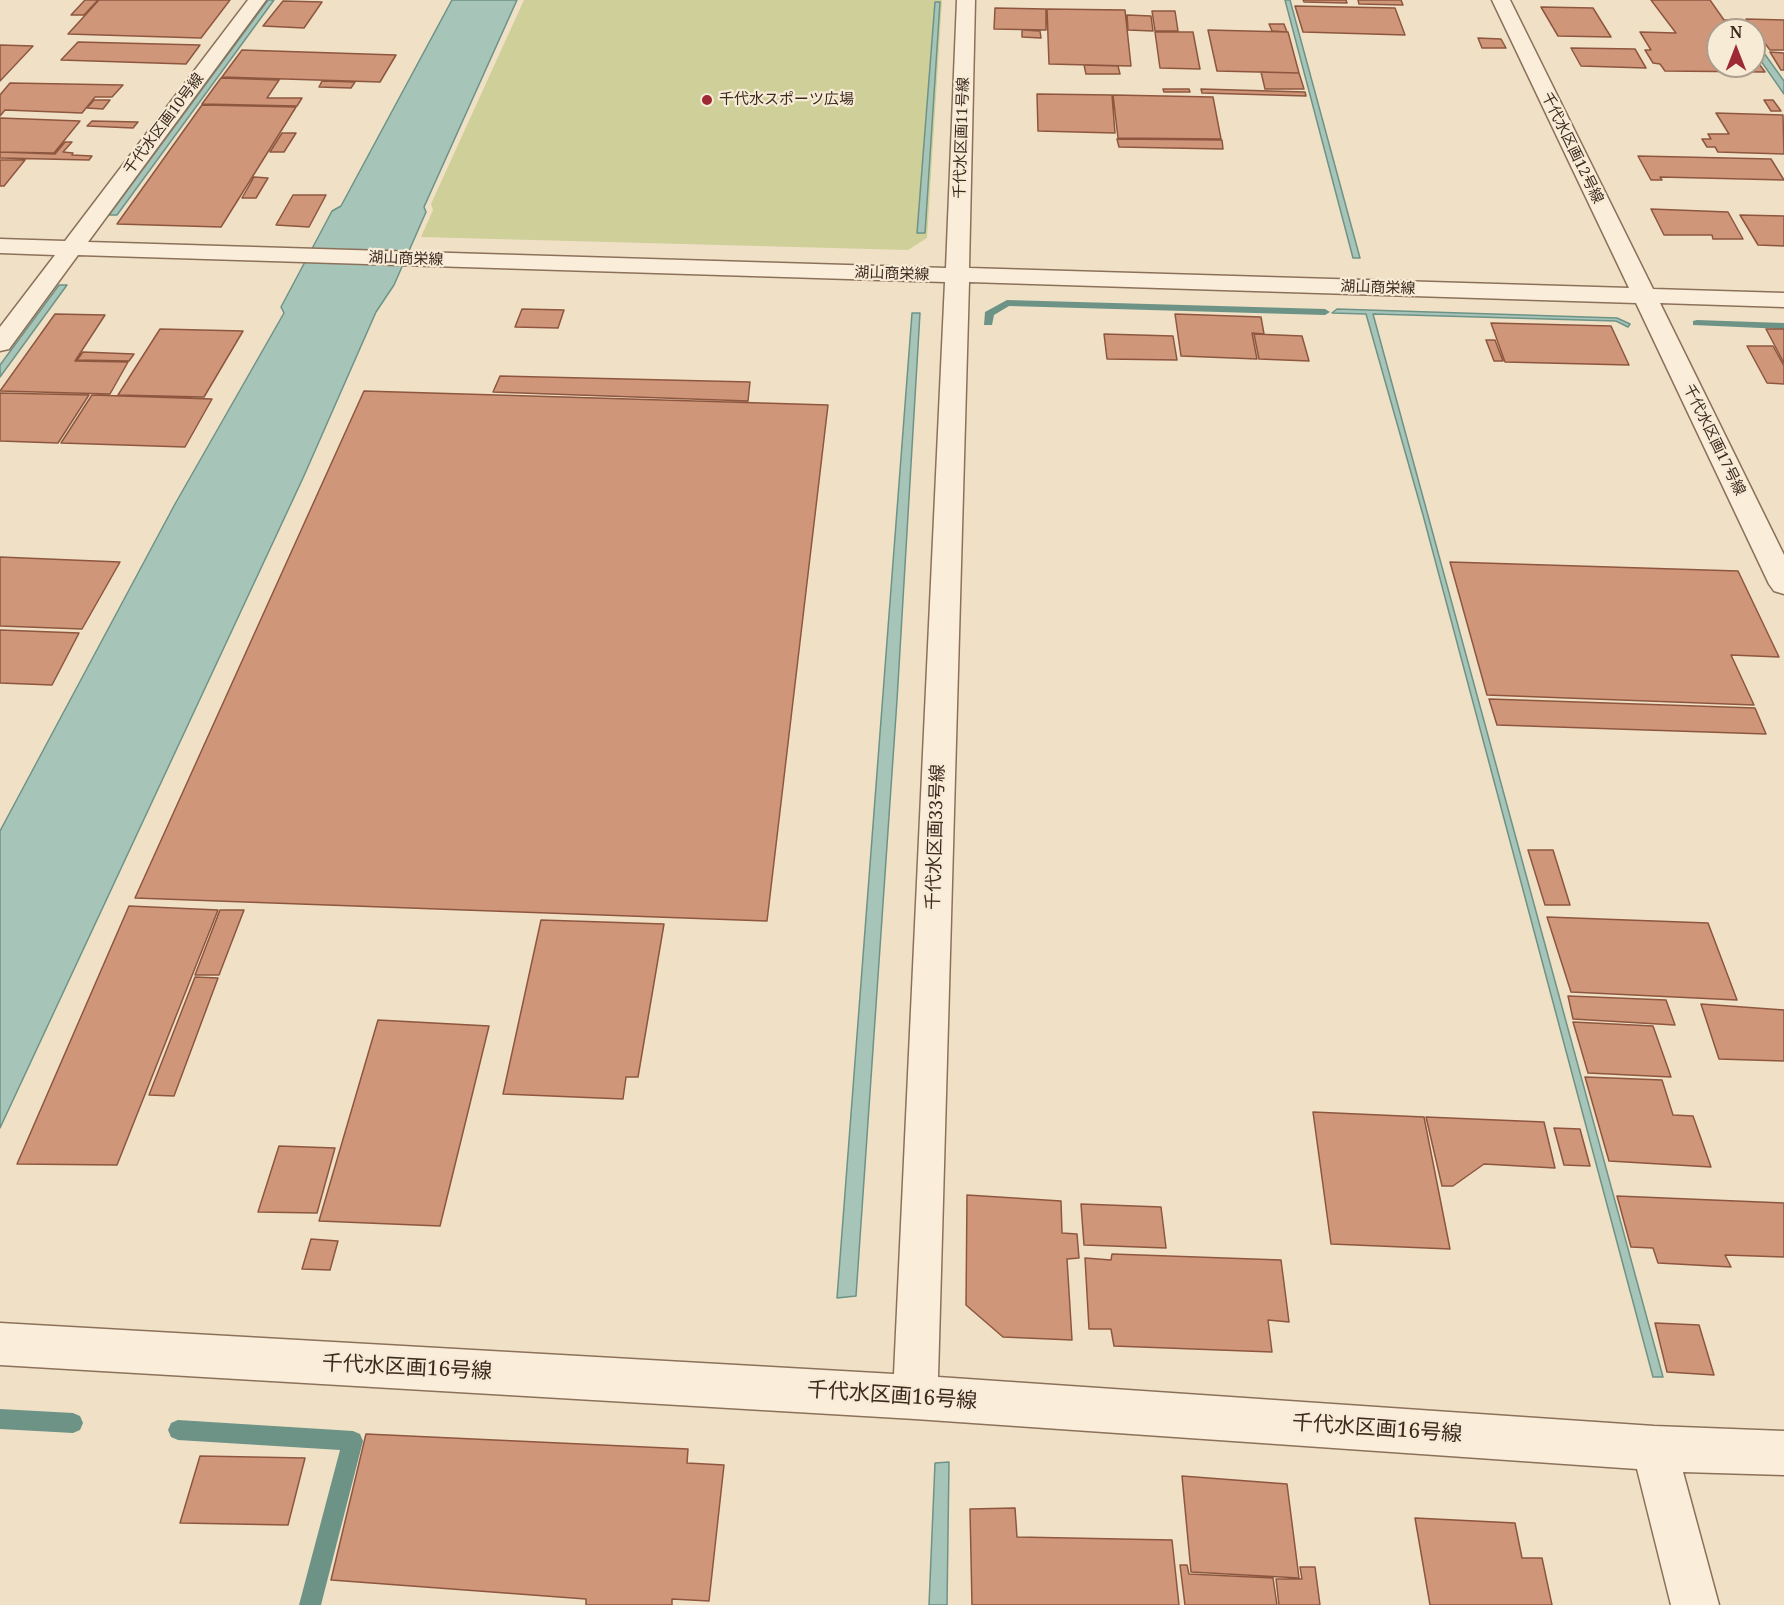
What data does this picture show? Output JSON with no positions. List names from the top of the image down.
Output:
{
  "streets": {
    "street": [
      "千代水区画10号線",
      "千代水区画11号線",
      "千代水区画12号線",
      "湖山商栄線",
      "千代水区画17号線",
      "千代水区画33号線",
      "千代水区画16号線"
    ]
  },
  "crossings": [
    ["千代水区画10号線", "湖山商栄線"],
    ["千代水区画11号線", "湖山商栄線"],
    ["千代水区画11号線", "千代水区画33号線"],
    ["千代水区画12号線", "湖山商栄線"],
    ["千代水区画12号線", "千代水区画17号線"],
    ["湖山商栄線", "千代水区画17号線"],
    ["湖山商栄線", "千代水区画33号線"],
    ["千代水区画33号線", "千代水区画16号線"]
  ],
  "places": ["千代水スポーツ広場"],
  "north": "top"
}
